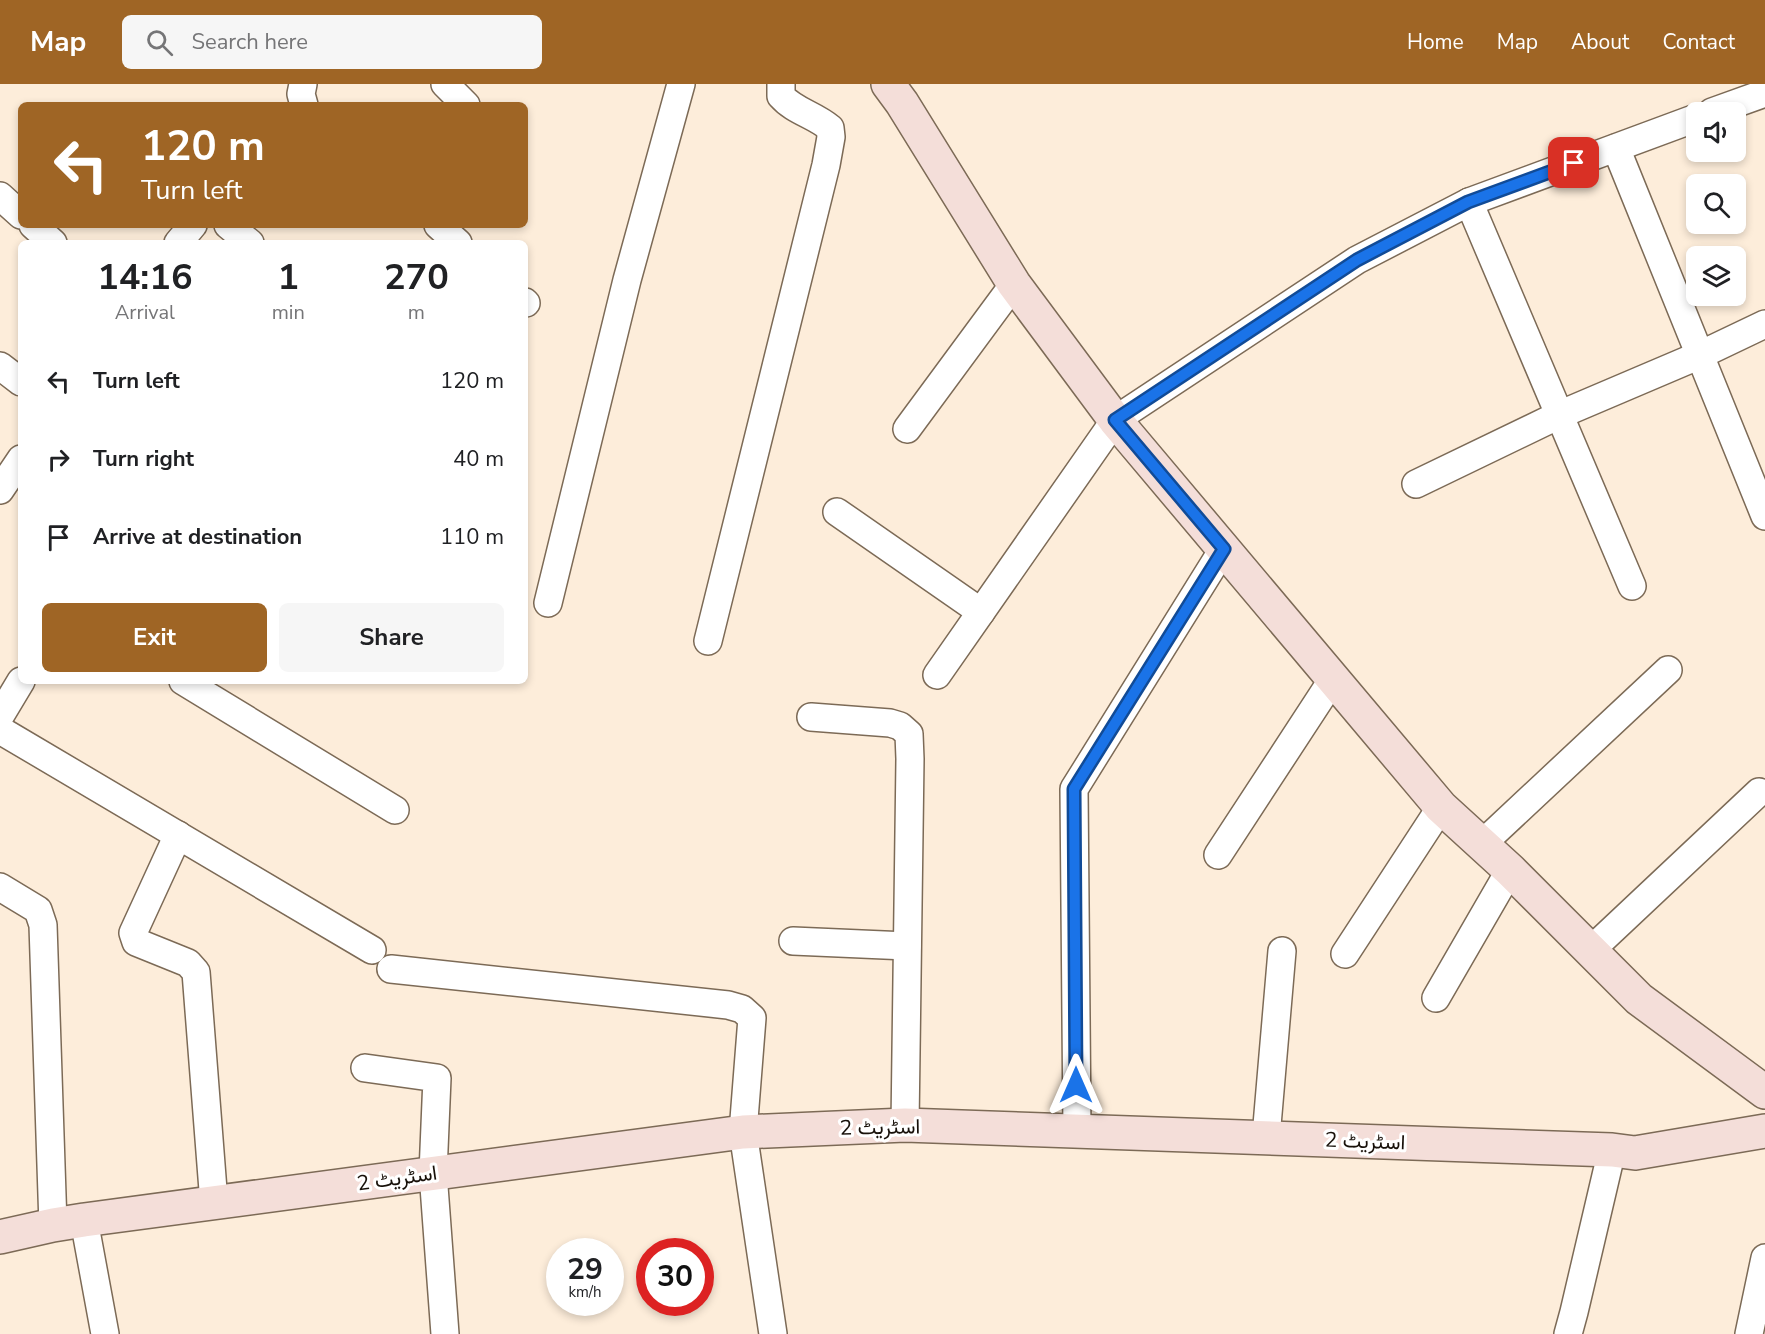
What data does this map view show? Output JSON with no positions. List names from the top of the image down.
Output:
{
  "streets": {
    "street": ["اسٹریٹ 2"]
  },
  "page": {
    "header": "Map",
    "search": "Search here",
    "nav": [
      "Home",
      "Map",
      "About",
      "Contact"
    ],
    "turn": ["120 m", "Turn left"],
    "eta": [
      "14:16",
      "Arrival",
      "1",
      "min",
      "270",
      "m"
    ],
    "list": [
      {
        "name": "Turn left",
        "value": "120 m"
      },
      {
        "name": "Turn right",
        "value": "40 m"
      },
      {
        "name": "Arrive at destination",
        "value": "110 m"
      }
    ],
    "buttons": ["Exit", "Share"],
    "speed": "29 km/h",
    "limit": "30"
  }
}
